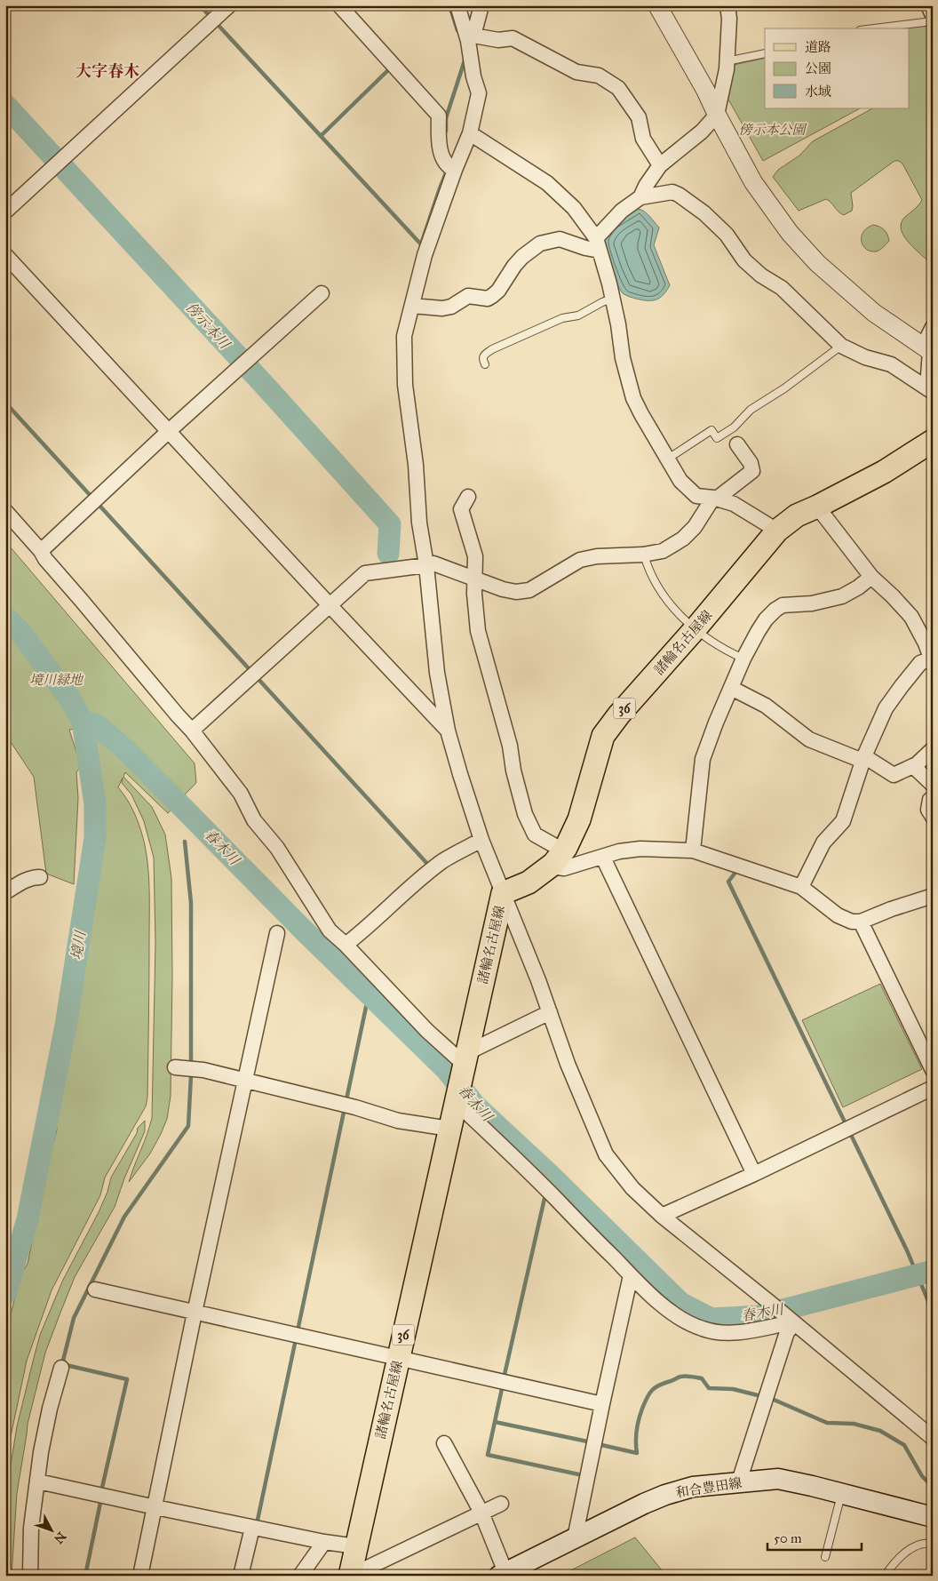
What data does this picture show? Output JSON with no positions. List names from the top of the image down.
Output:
{
  "streets": {
    "main road": ["諸輪名古屋線", "36", "和合豊田線"]
  },
  "districts": ["大字春木"],
  "water": ["傍示本川", "春木川", "境川"],
  "parks": ["傍示本公園", "境川緑地"],
  "legend": ["道路", "公園", "水域"],
  "scale_bar": "50 m",
  "north": "bottom right"
}
